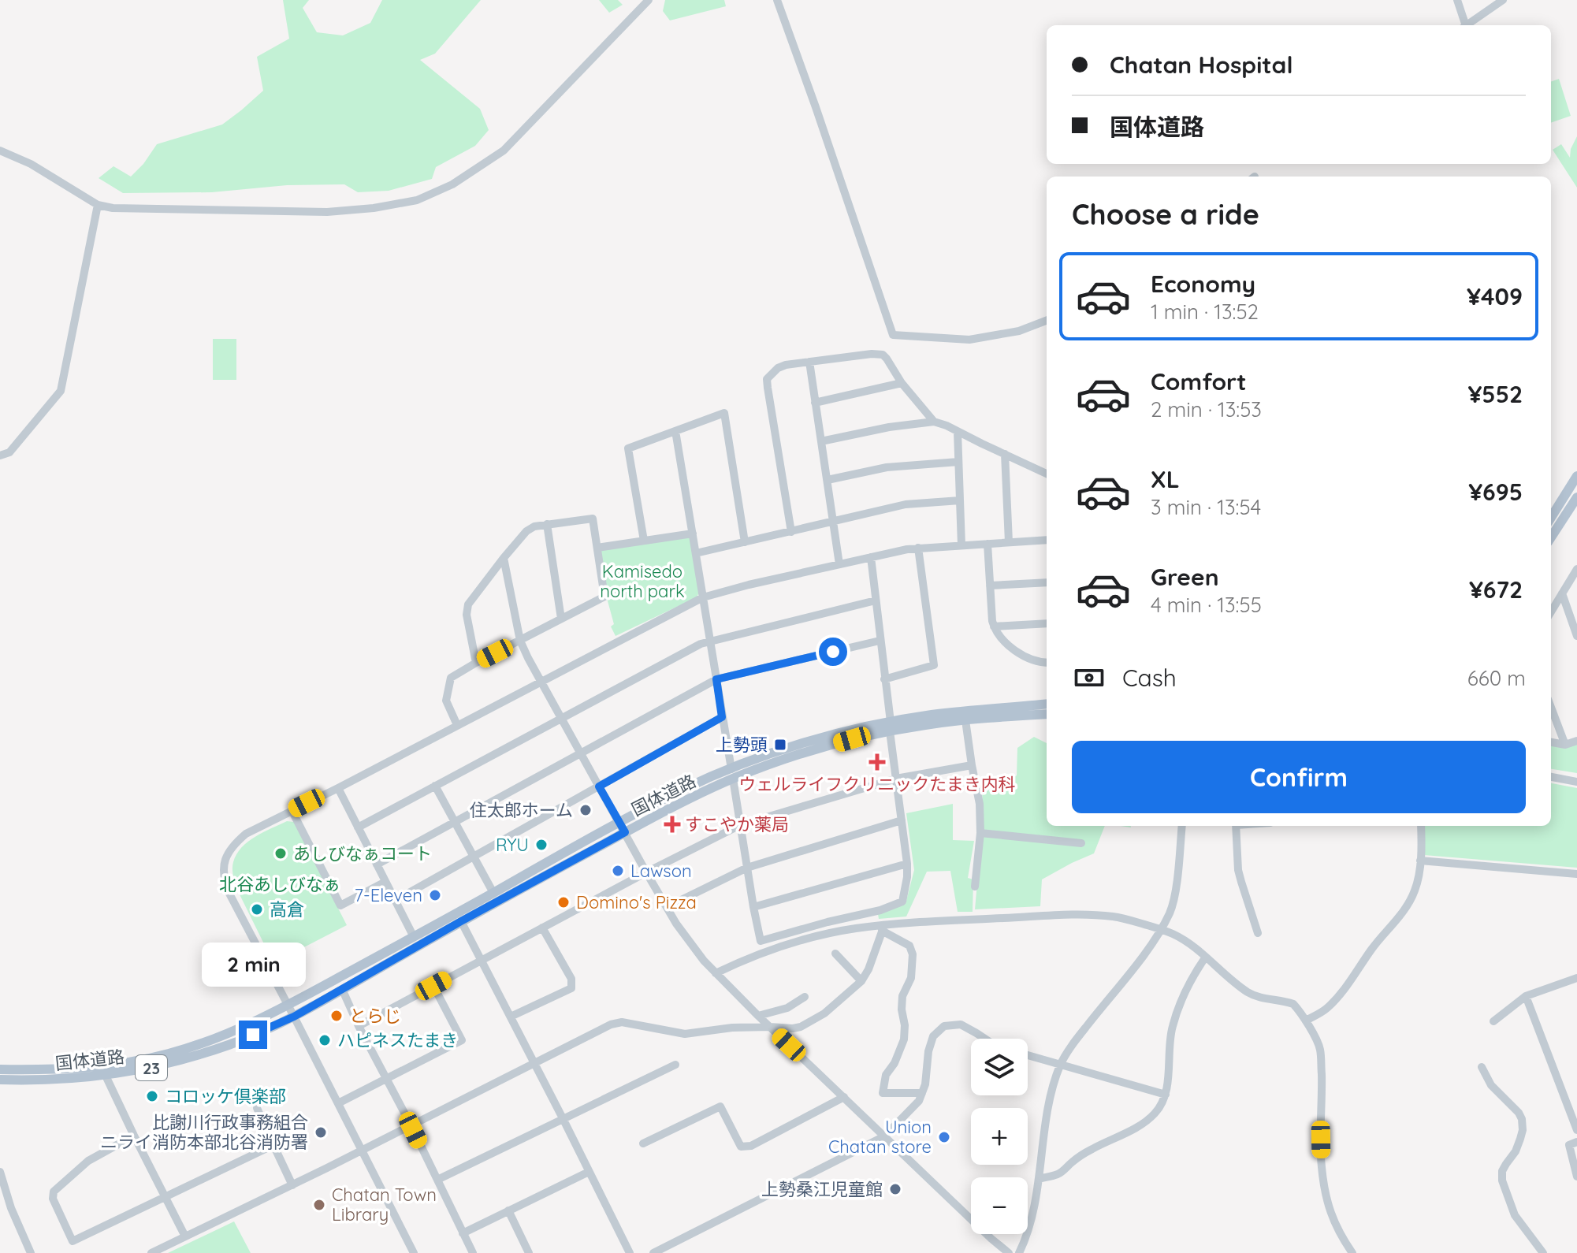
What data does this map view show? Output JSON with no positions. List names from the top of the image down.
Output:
{
  "streets": {
    "main road": ["国体道路", "23"]
  },
  "parks": ["Kamisedo north park", "北谷あしびなぁ"],
  "places": {
    "transit": ["上勢頭"],
    "health": ["ウェルライフクリニックたまき内科", "すこやか薬局"],
    "other": [
      "住太郎ホーム",
      "RYU",
      "あしびなぁコート",
      "Lawson",
      "7-Eleven",
      "Domino's Pizza",
      "高倉",
      "とらじ",
      "ハピネスたまき",
      "コロッケ倶楽部",
      "比謝川行政事務組合 ニライ消防本部北谷消防署",
      "Union Chatan store",
      "上勢桑江児童館",
      "Chatan Town Library"
    ]
  },
  "page": {
    "banner": ["Chatan Hospital", "国体道路"],
    "heading": "Choose a ride",
    "list": [
      {
        "name": "Economy",
        "note": "1 min · 13:52",
        "value": "¥409"
      },
      {
        "name": "Comfort",
        "note": "2 min · 13:53",
        "value": "¥552"
      },
      {
        "name": "XL",
        "note": "3 min · 13:54",
        "value": "¥695"
      },
      {
        "name": "Green",
        "note": "4 min · 13:55",
        "value": "¥672"
      }
    ],
    "pay": ["Cash", "660 m"],
    "buttons": "Confirm",
    "bubble": "2 min",
    "map_buttons": ["+", "−"]
  }
}
